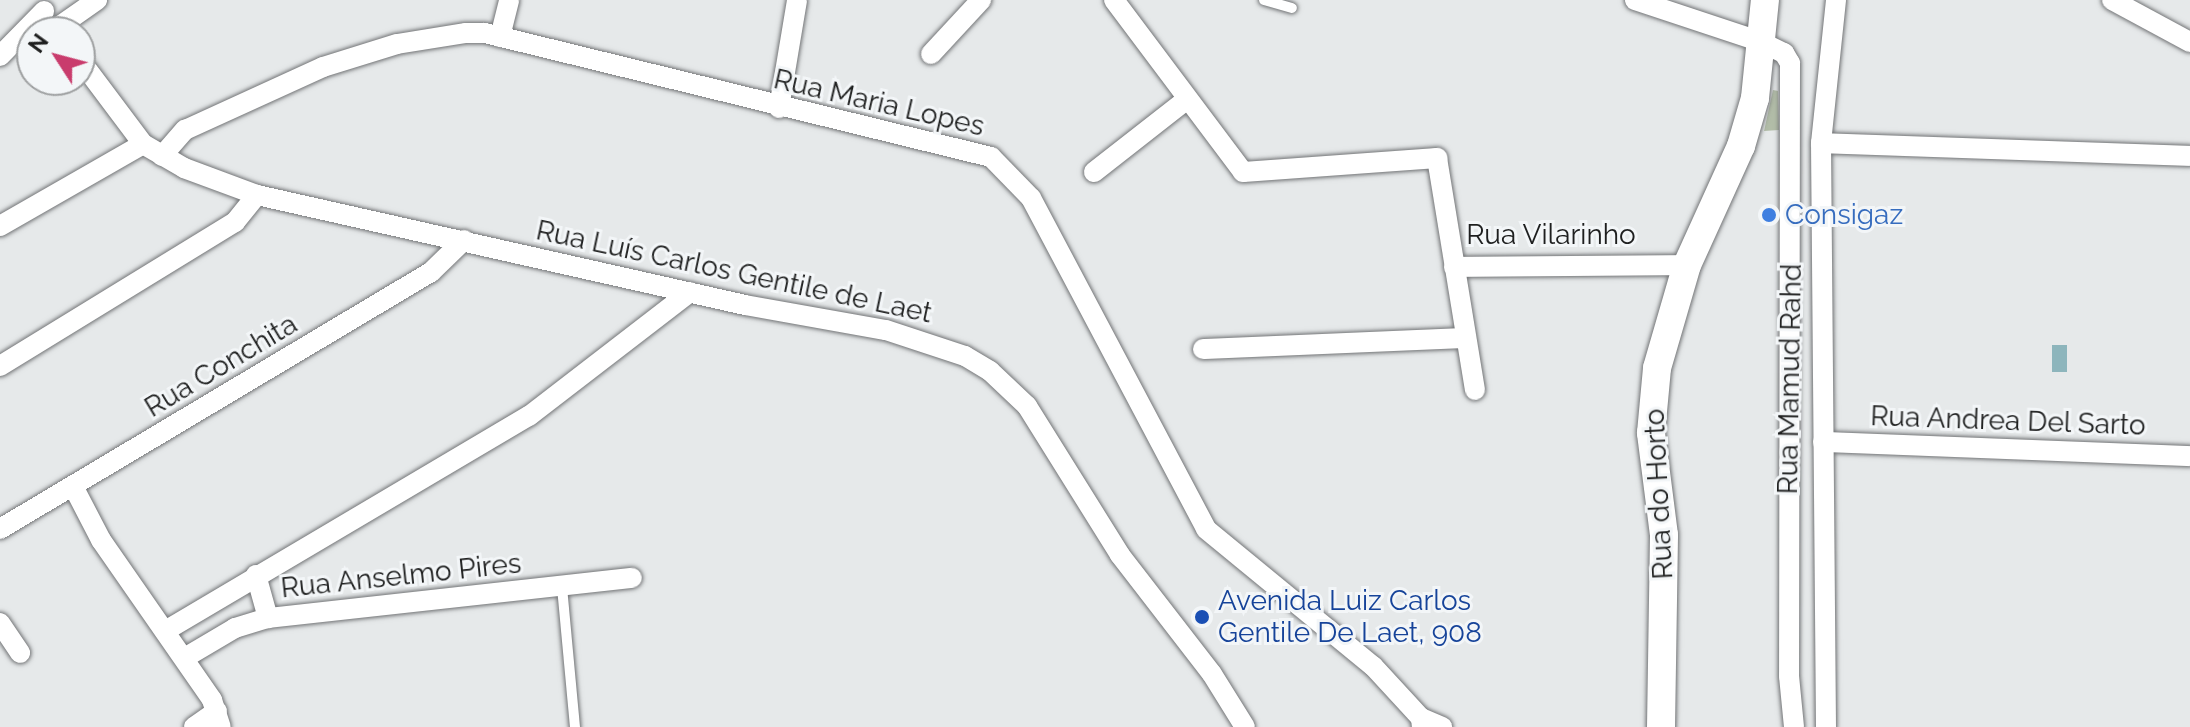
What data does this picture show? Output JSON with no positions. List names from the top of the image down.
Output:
{
  "streets": {
    "main road": ["Rua do Horto"],
    "street": [
      "Rua Maria Lopes",
      "Rua Vilarinho",
      "Rua Luís Carlos Gentile de Laet",
      "Rua Conchita",
      "Rua Mamud Rahd",
      "Rua Andrea Del Sarto",
      "Rua Anselmo Pires"
    ]
  },
  "crossings": [
    ["Rua Maria Lopes", "Rua Luís Carlos Gentile de Laet"],
    ["Rua Vilarinho", "Rua do Horto"],
    ["Rua Luís Carlos Gentile de Laet", "Rua Conchita"],
    ["Rua Mamud Rahd", "Rua Andrea Del Sarto"],
    ["Rua Mamud Rahd", "Rua do Horto"]
  ],
  "places": ["Consigaz", "Avenida Luiz Carlos Gentile De Laet, 908"],
  "north": "top left"
}
